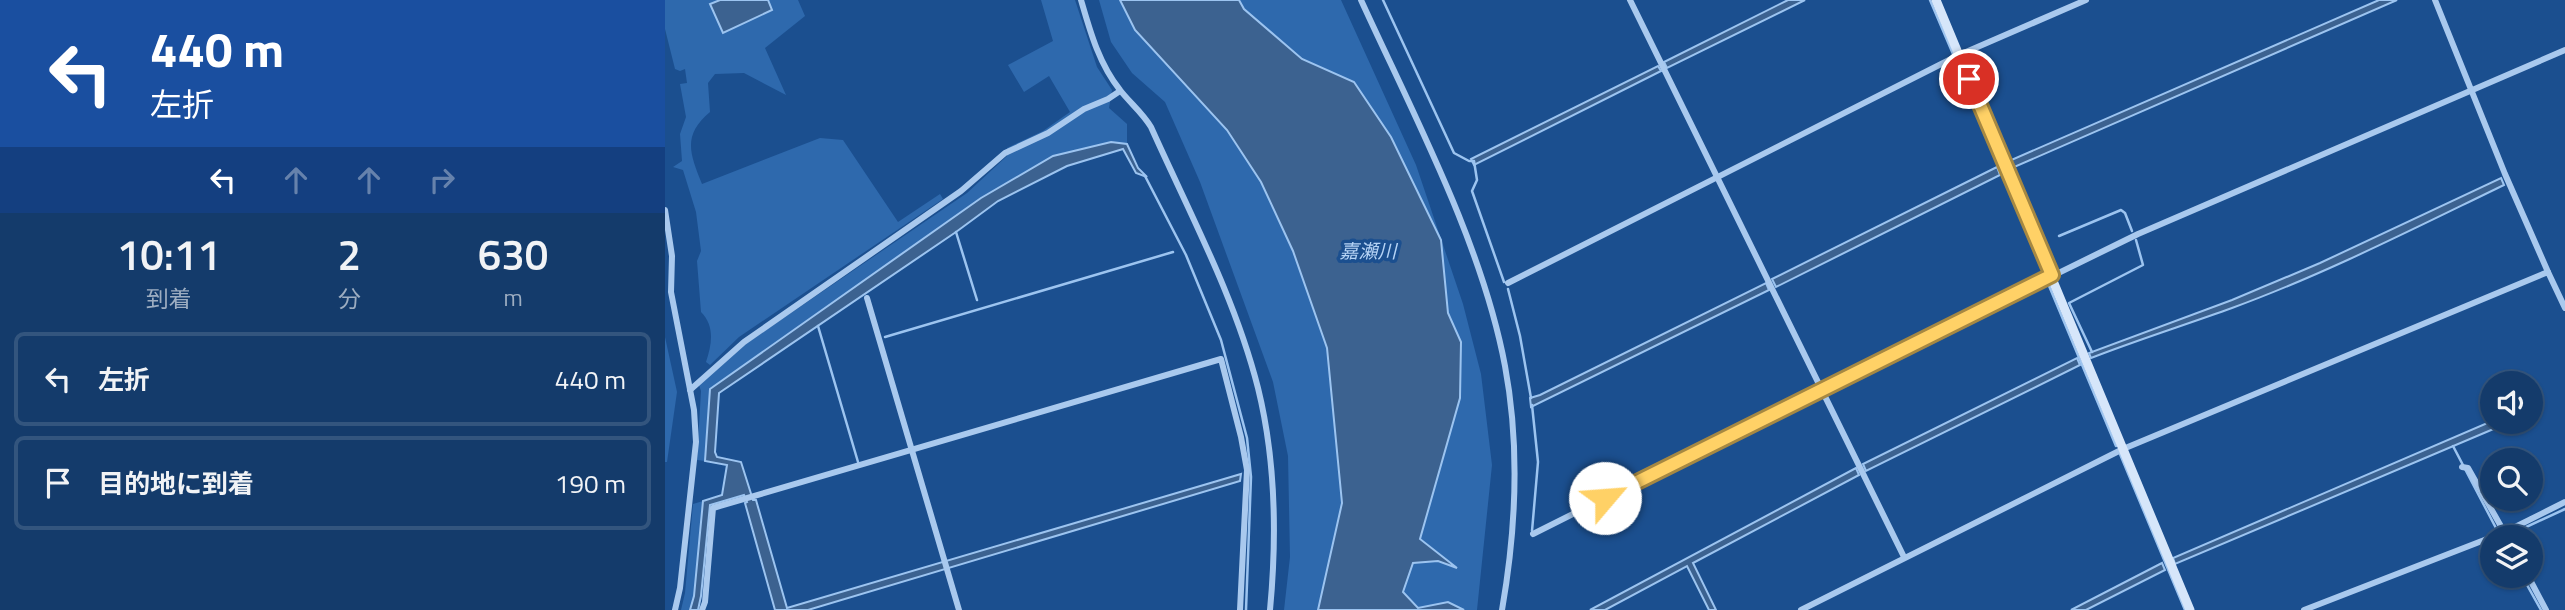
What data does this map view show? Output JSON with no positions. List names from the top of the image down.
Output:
{
  "water": ["嘉瀬川"],
  "page": {
    "turn": ["440 m", "左折"],
    "eta": [
      "10:11",
      "到着",
      "2",
      "分",
      "630",
      "m"
    ],
    "list": [
      {
        "name": "左折",
        "value": "440 m"
      },
      {
        "name": "目的地に到着",
        "value": "190 m"
      }
    ]
  }
}
